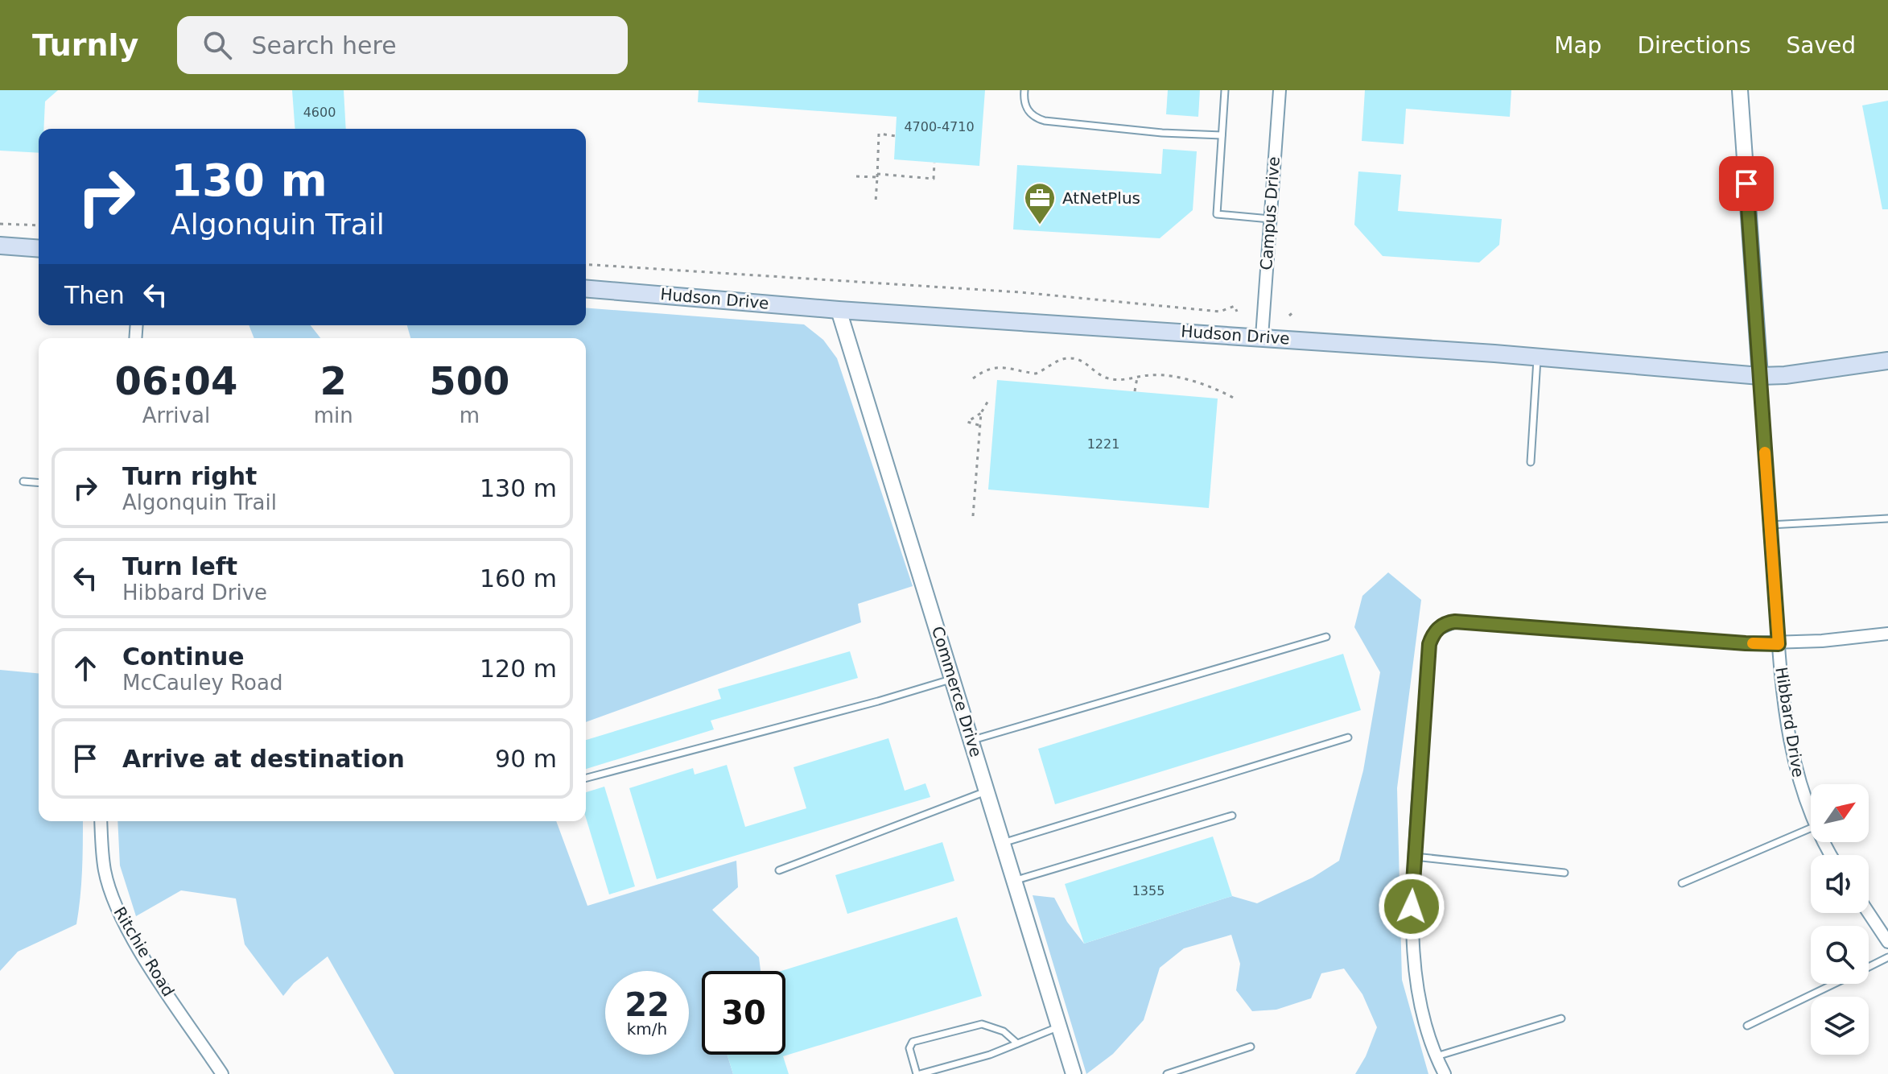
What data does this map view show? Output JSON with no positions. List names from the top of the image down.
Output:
{
  "streets": {
    "main road": ["Hudson Drive"],
    "street": [
      "Campus Drive",
      "Commerce Drive",
      "Hibbard Drive",
      "Ritchie Road"
    ]
  },
  "crossings": [
    ["Campus Drive", "Hudson Drive"],
    ["Hudson Drive", "Commerce Drive"],
    ["Hudson Drive", "Hibbard Drive"]
  ],
  "places": {
    "office": ["AtNetPlus"]
  },
  "house_numbers": [
    "4600",
    "4700-4710",
    "1221",
    "1355"
  ],
  "north": "top right",
  "page": {
    "header": "Turnly",
    "search": "Search here",
    "nav": ["Map", "Directions", "Saved"],
    "turn": ["130 m", "Algonquin Trail"],
    "then": "Then",
    "eta": [
      "06:04",
      "Arrival",
      "2",
      "min",
      "500",
      "m"
    ],
    "list": [
      {
        "name": "Turn right",
        "note": "Algonquin Trail",
        "value": "130 m"
      },
      {
        "name": "Turn left",
        "note": "Hibbard Drive",
        "value": "160 m"
      },
      {
        "name": "Continue",
        "note": "McCauley Road",
        "value": "120 m"
      },
      {
        "name": "Arrive at destination",
        "value": "90 m"
      }
    ],
    "speed": "22 km/h",
    "limit": "30"
  }
}
